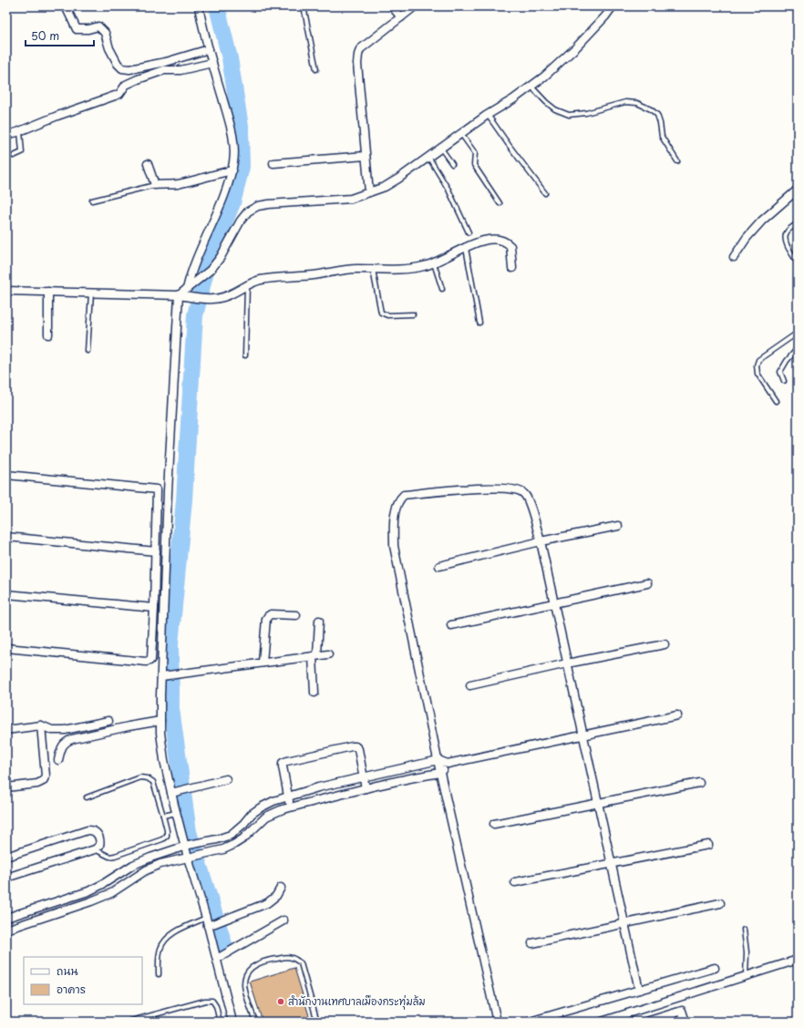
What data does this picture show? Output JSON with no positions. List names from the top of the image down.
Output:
{
  "places": ["สำนักงานเทศบาลเมืองกระทุ่มล้ม"],
  "legend": ["ถนน", "อาคาร"],
  "scale_bar": "50 m"
}
